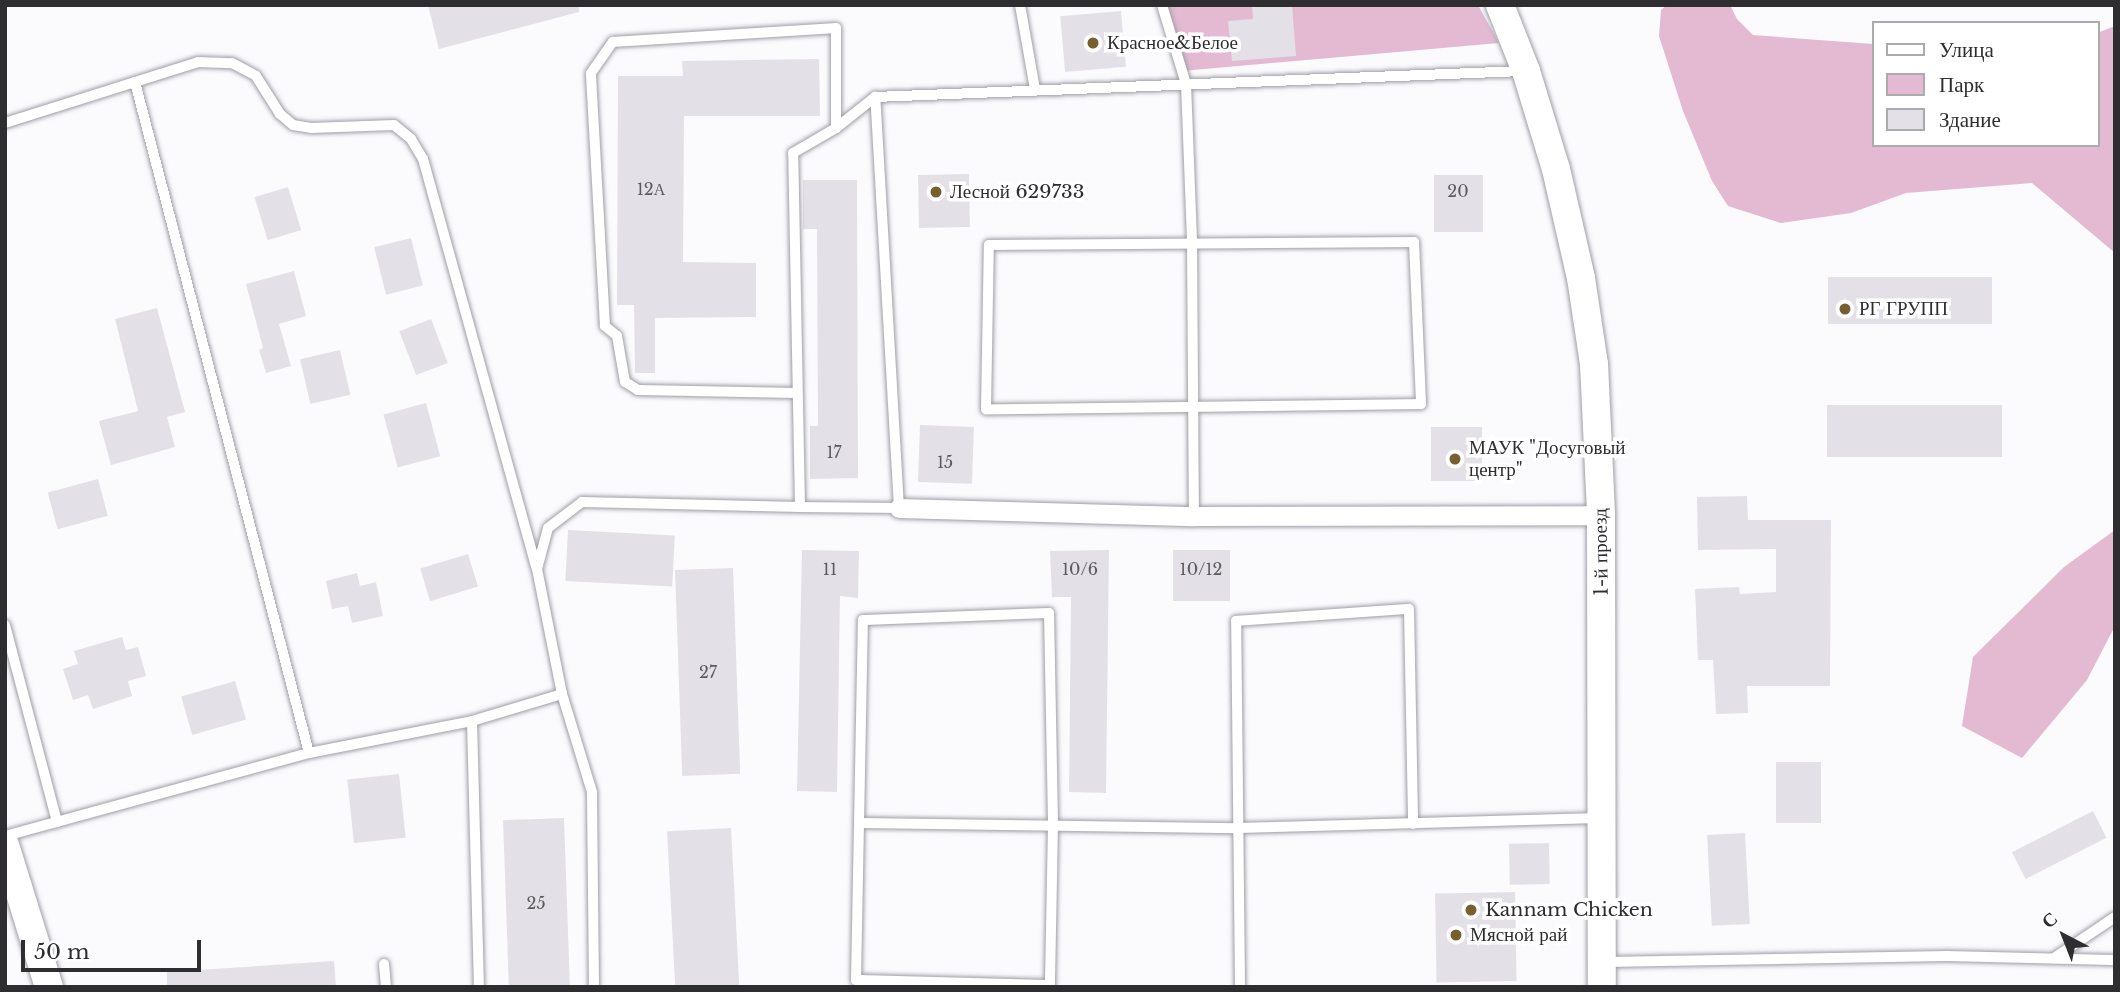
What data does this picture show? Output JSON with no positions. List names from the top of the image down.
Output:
{
  "streets": {
    "street": ["1-й проезд"]
  },
  "places": [
    "Красное&Белое",
    "Лесной 629733",
    "РГ ГРУПП",
    "МАУК \"Досуговый центр\"",
    "Kannam Chicken",
    "Мясной рай"
  ],
  "house_numbers": [
    "12А",
    "20",
    "17",
    "15",
    "11",
    "10/6",
    "10/12",
    "27",
    "25"
  ],
  "legend": ["Улица", "Парк", "Здание"],
  "scale_bar": "50 m",
  "north": "top left"
}
